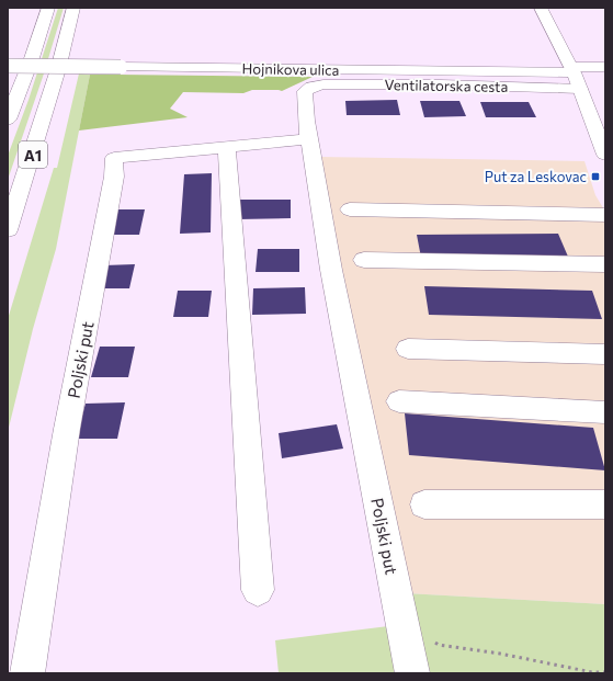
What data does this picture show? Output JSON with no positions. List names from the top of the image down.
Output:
{
  "streets": {
    "main road": [
      "Hojnikova ulica",
      "Ventilatorska cesta",
      "A1",
      "Poljski put"
    ]
  },
  "crossings": [
    ["Ventilatorska cesta", "Poljski put"]
  ],
  "places": {
    "transit": ["Put za Leskovac"]
  }
}
